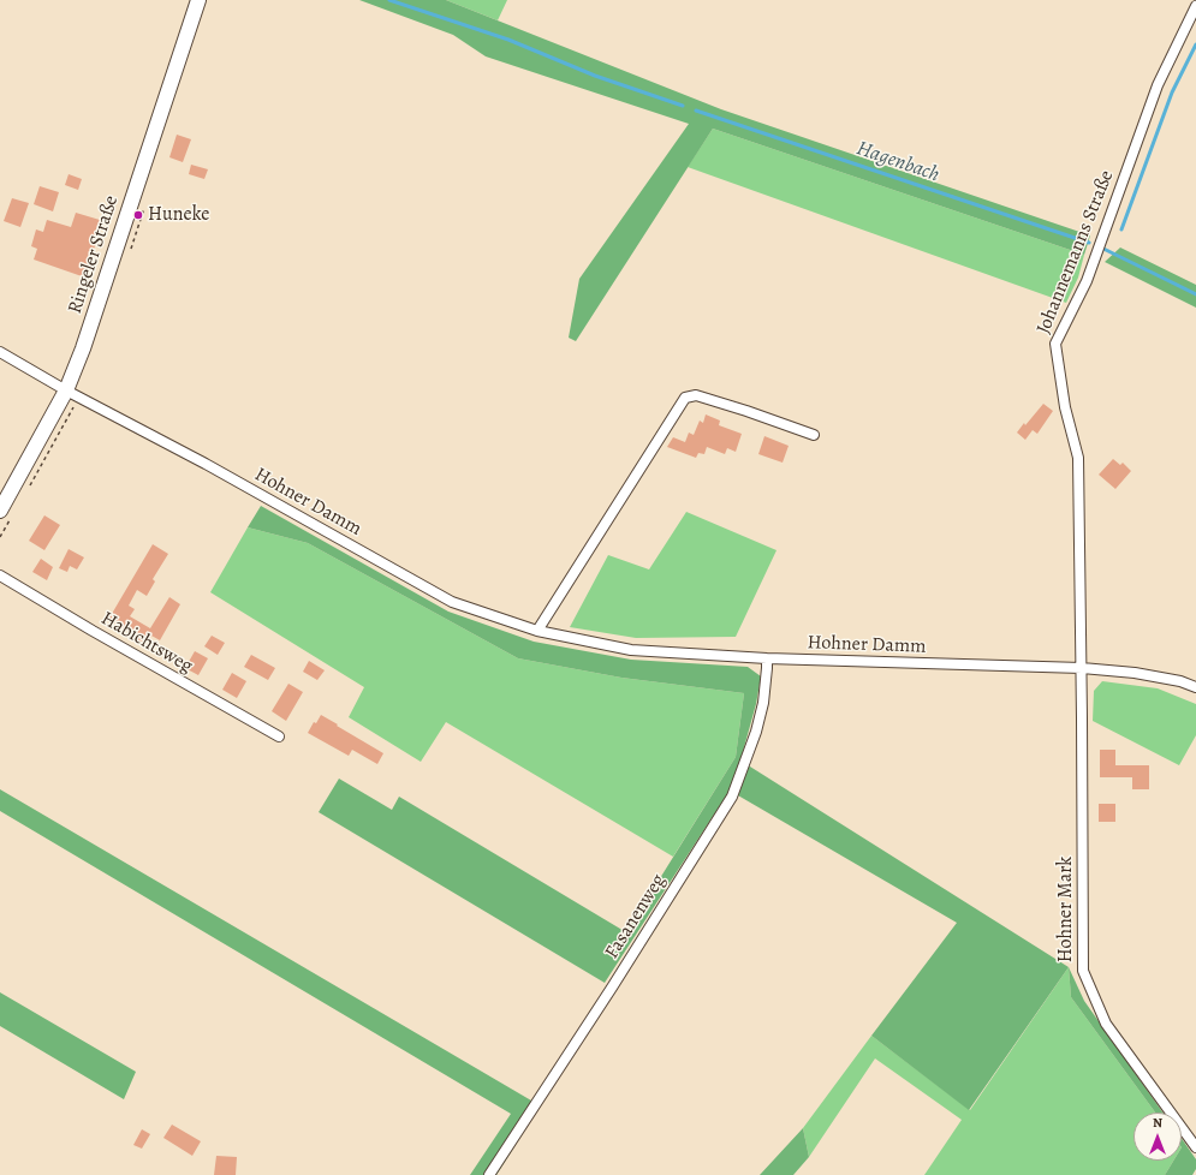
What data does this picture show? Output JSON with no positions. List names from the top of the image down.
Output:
{
  "streets": {
    "street": [
      "Johannemanns Straße",
      "Ringeler Straße",
      "Hohner Damm",
      "Habichtsweg",
      "Hohner Mark",
      "Fasanenweg"
    ]
  },
  "crossings": [
    ["Johannemanns Straße", "Hohner Damm"],
    ["Johannemanns Straße", "Hohner Mark"],
    ["Ringeler Straße", "Hohner Damm"],
    ["Hohner Damm", "Hohner Mark"],
    ["Hohner Damm", "Fasanenweg"]
  ],
  "water": ["Hagenbach"],
  "places": ["Huneke"],
  "north": "top"
}
